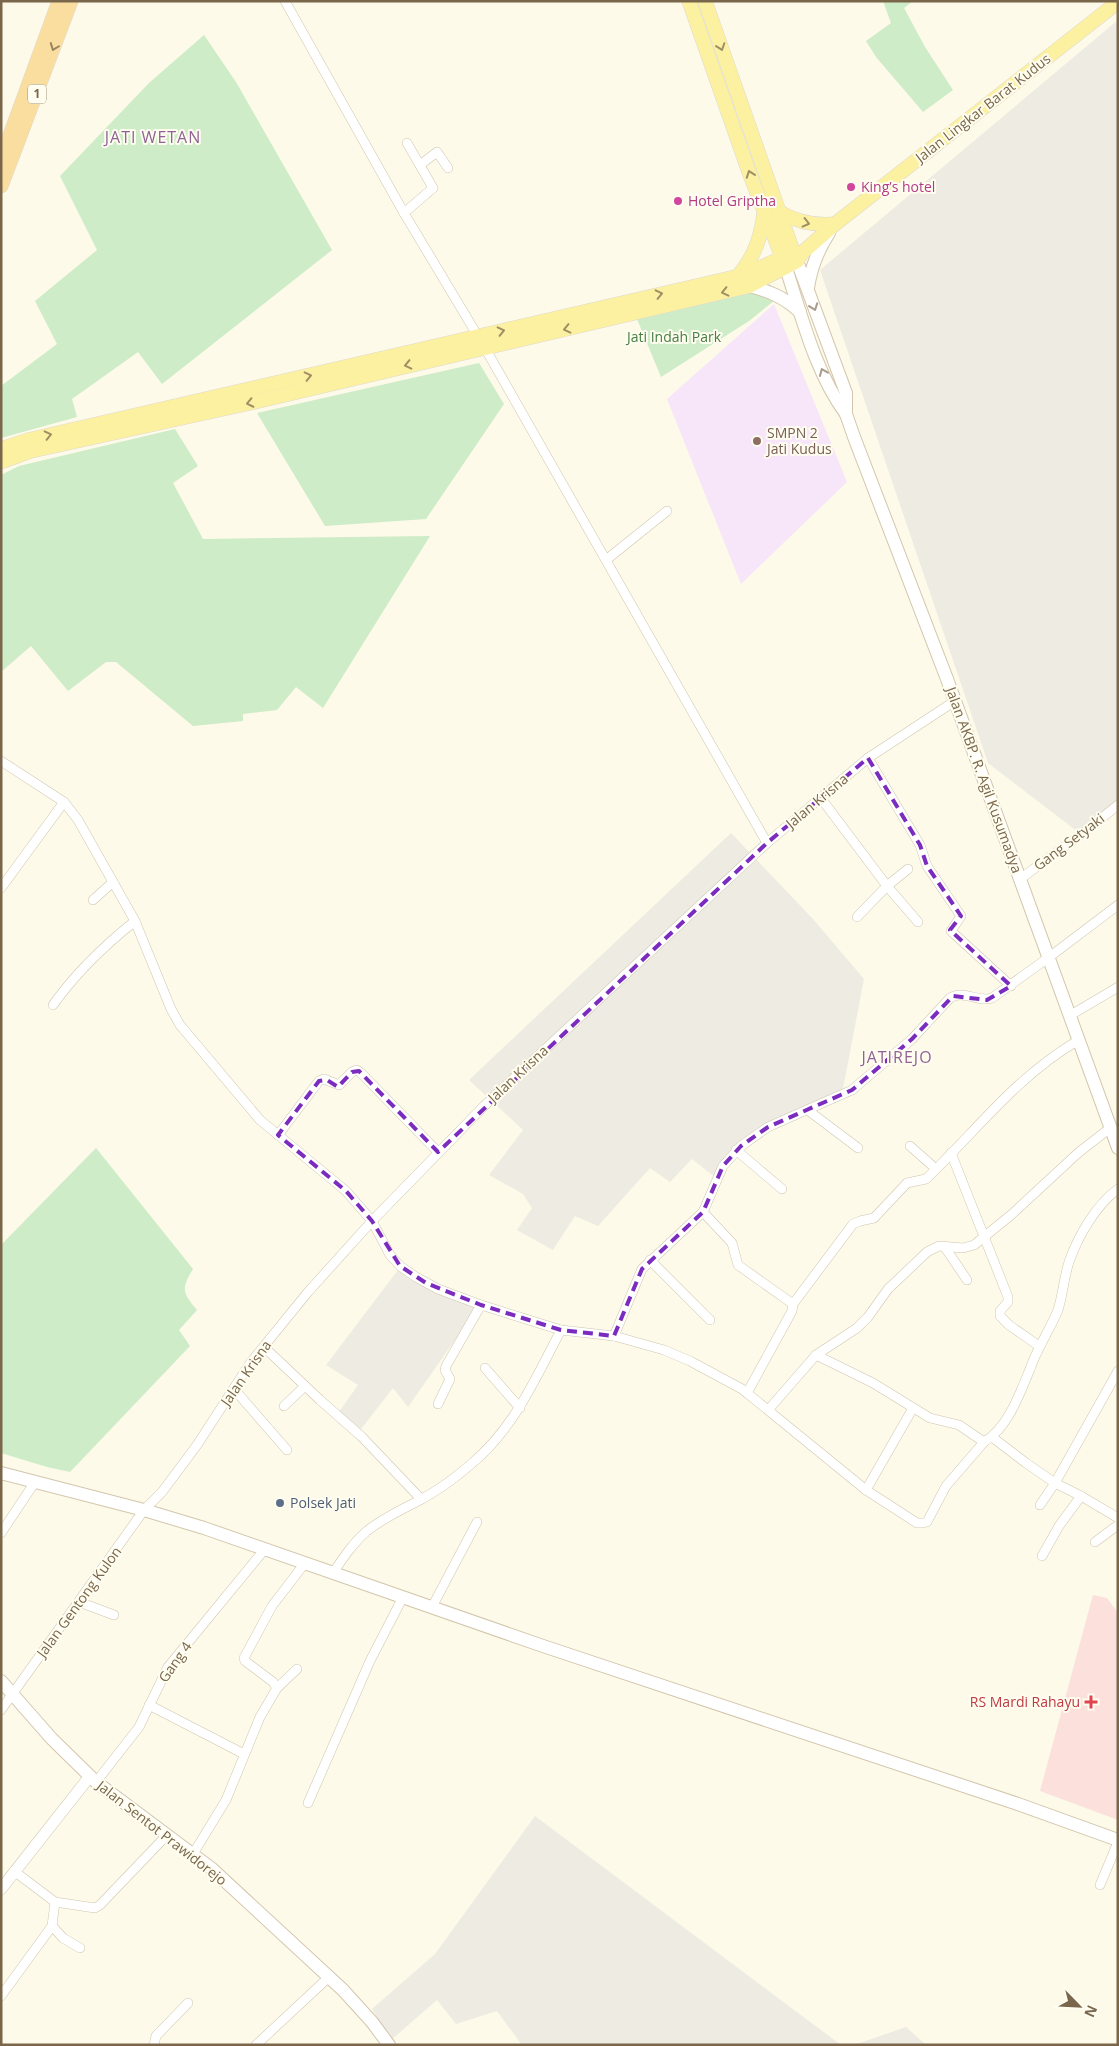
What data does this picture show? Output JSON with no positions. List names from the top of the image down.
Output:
{
  "streets": {
    "highway": ["1"],
    "main road": ["Jalan Lingkar Barat Kudus", "Jalan AKBP. R. Agil Kusumadya", "Jalan Sentot Prawidorejo"],
    "street": [
      "Jalan Krisna",
      "Gang Setyaki",
      "Jalan Gentong Kulon",
      "Gang 4"
    ]
  },
  "crossings": [
    ["Jalan Lingkar Barat Kudus", "Jalan AKBP. R. Agil Kusumadya"],
    ["Jalan AKBP. R. Agil Kusumadya", "Jalan Krisna"],
    ["Jalan AKBP. R. Agil Kusumadya", "Gang Setyaki"],
    ["Jalan Krisna", "Jalan Gentong Kulon"],
    ["Jalan Gentong Kulon", "Jalan Sentot Prawidorejo"],
    ["Gang 4", "Jalan Sentot Prawidorejo"]
  ],
  "districts": ["JATI WETAN", "JATIREJO"],
  "parks": ["Jati Indah Park"],
  "places": {
    "other": [
      "King’s hotel",
      "Hotel Griptha",
      "SMPN 2 Jati Kudus",
      "Polsek Jati"
    ],
    "health": ["RS Mardi Rahayu"]
  },
  "north": "bottom right"
}
